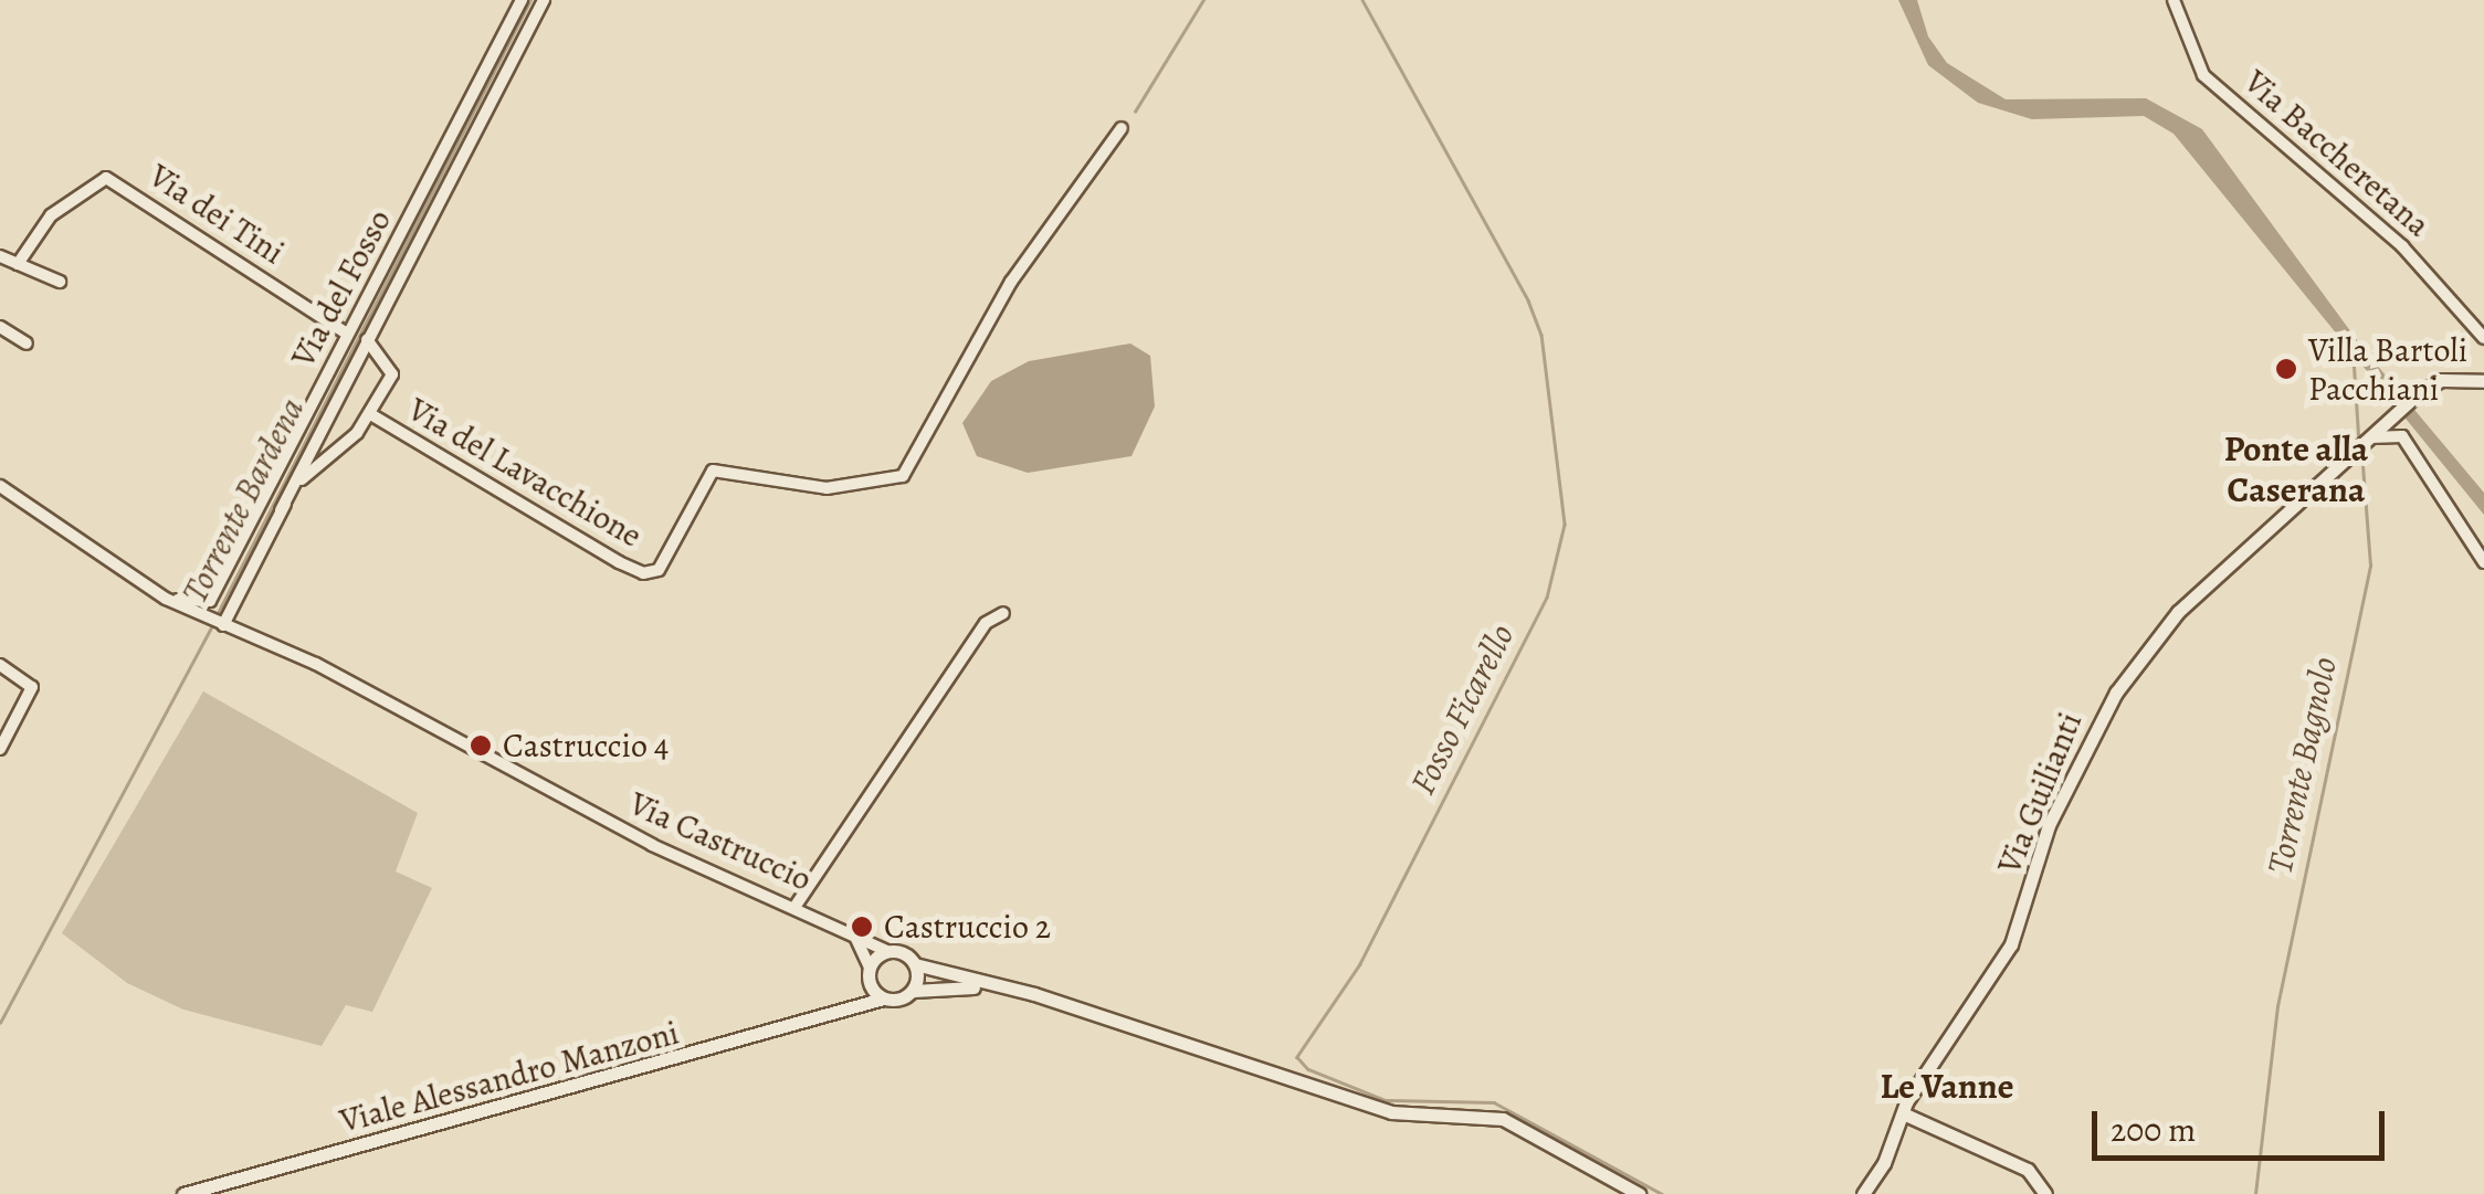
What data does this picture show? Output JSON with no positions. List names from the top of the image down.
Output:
{
  "streets": {
    "street": [
      "Via Baccheretana",
      "Via dei Tini",
      "Via del Fosso",
      "Via del Lavacchione",
      "Via Guilianti",
      "Via Castruccio",
      "Viale Alessandro Manzoni"
    ]
  },
  "crossings": [
    ["Via dei Tini", "Via del Fosso"],
    ["Via del Fosso", "Via Castruccio"],
    ["Via Castruccio", "Viale Alessandro Manzoni"]
  ],
  "districts": ["Ponte alla Caserana", "Le Vanne"],
  "water": ["Torrente Bardena", "Fosso Ficarello", "Torrente Bagnolo"],
  "places": ["Villa Bartoli Pacchiani", "Castruccio 4", "Castruccio 2"],
  "scale_bar": "200 m"
}
